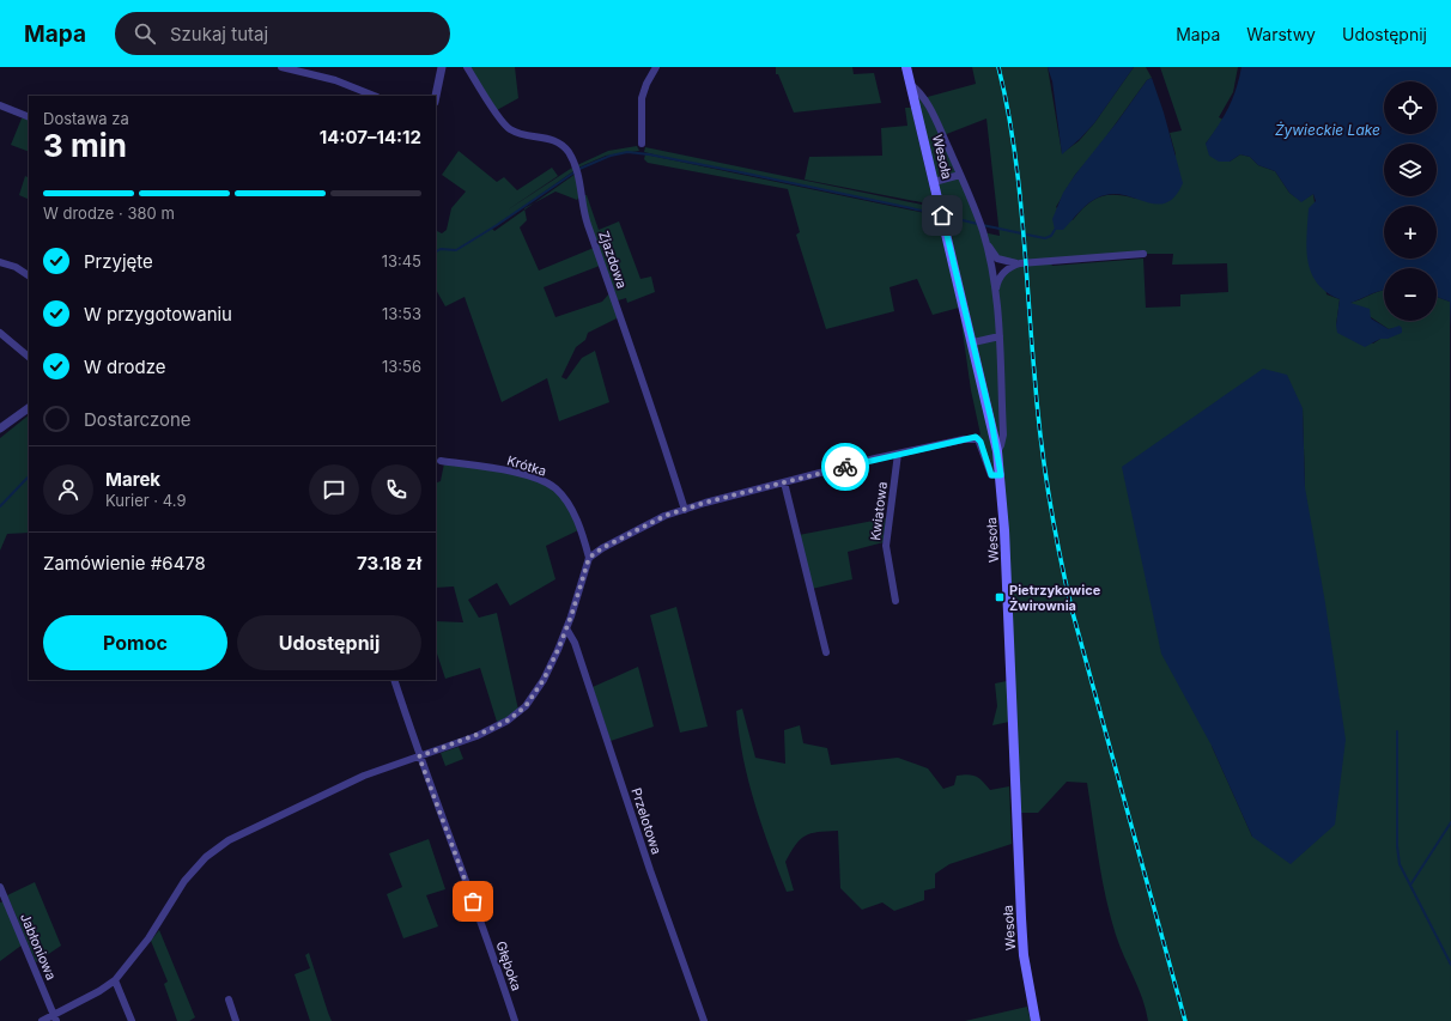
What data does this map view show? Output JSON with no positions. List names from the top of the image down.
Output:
{
  "streets": {
    "main road": ["Wesoła"],
    "street": [
      "Zjazdowa",
      "Krótka",
      "Kwiatowa",
      "Przelotowa",
      "Jabłoniowa",
      "Głęboka"
    ]
  },
  "water": ["Żywieckie Lake"],
  "places": {
    "transit": ["Pietrzykowice Żwirownia"]
  },
  "page": {
    "header": "Mapa",
    "search": "Szukaj tutaj",
    "nav": ["Mapa", "Warstwy", "Udostępnij"],
    "map_buttons": ["+", "−"],
    "heading": ["3 min", "Dostawa za", "14:07–14:12"],
    "panel": [
      "Marek",
      "Kurier · 4.9",
      "Zamówienie #6478",
      "73.18 zł"
    ],
    "bar": "W drodze · 380 m",
    "list": [
      ["Przyjęte", "13:45"],
      ["W przygotowaniu", "13:53"],
      ["W drodze", "13:56"],
      "Dostarczone"
    ],
    "buttons": ["Pomoc", "Udostępnij"]
  }
}
